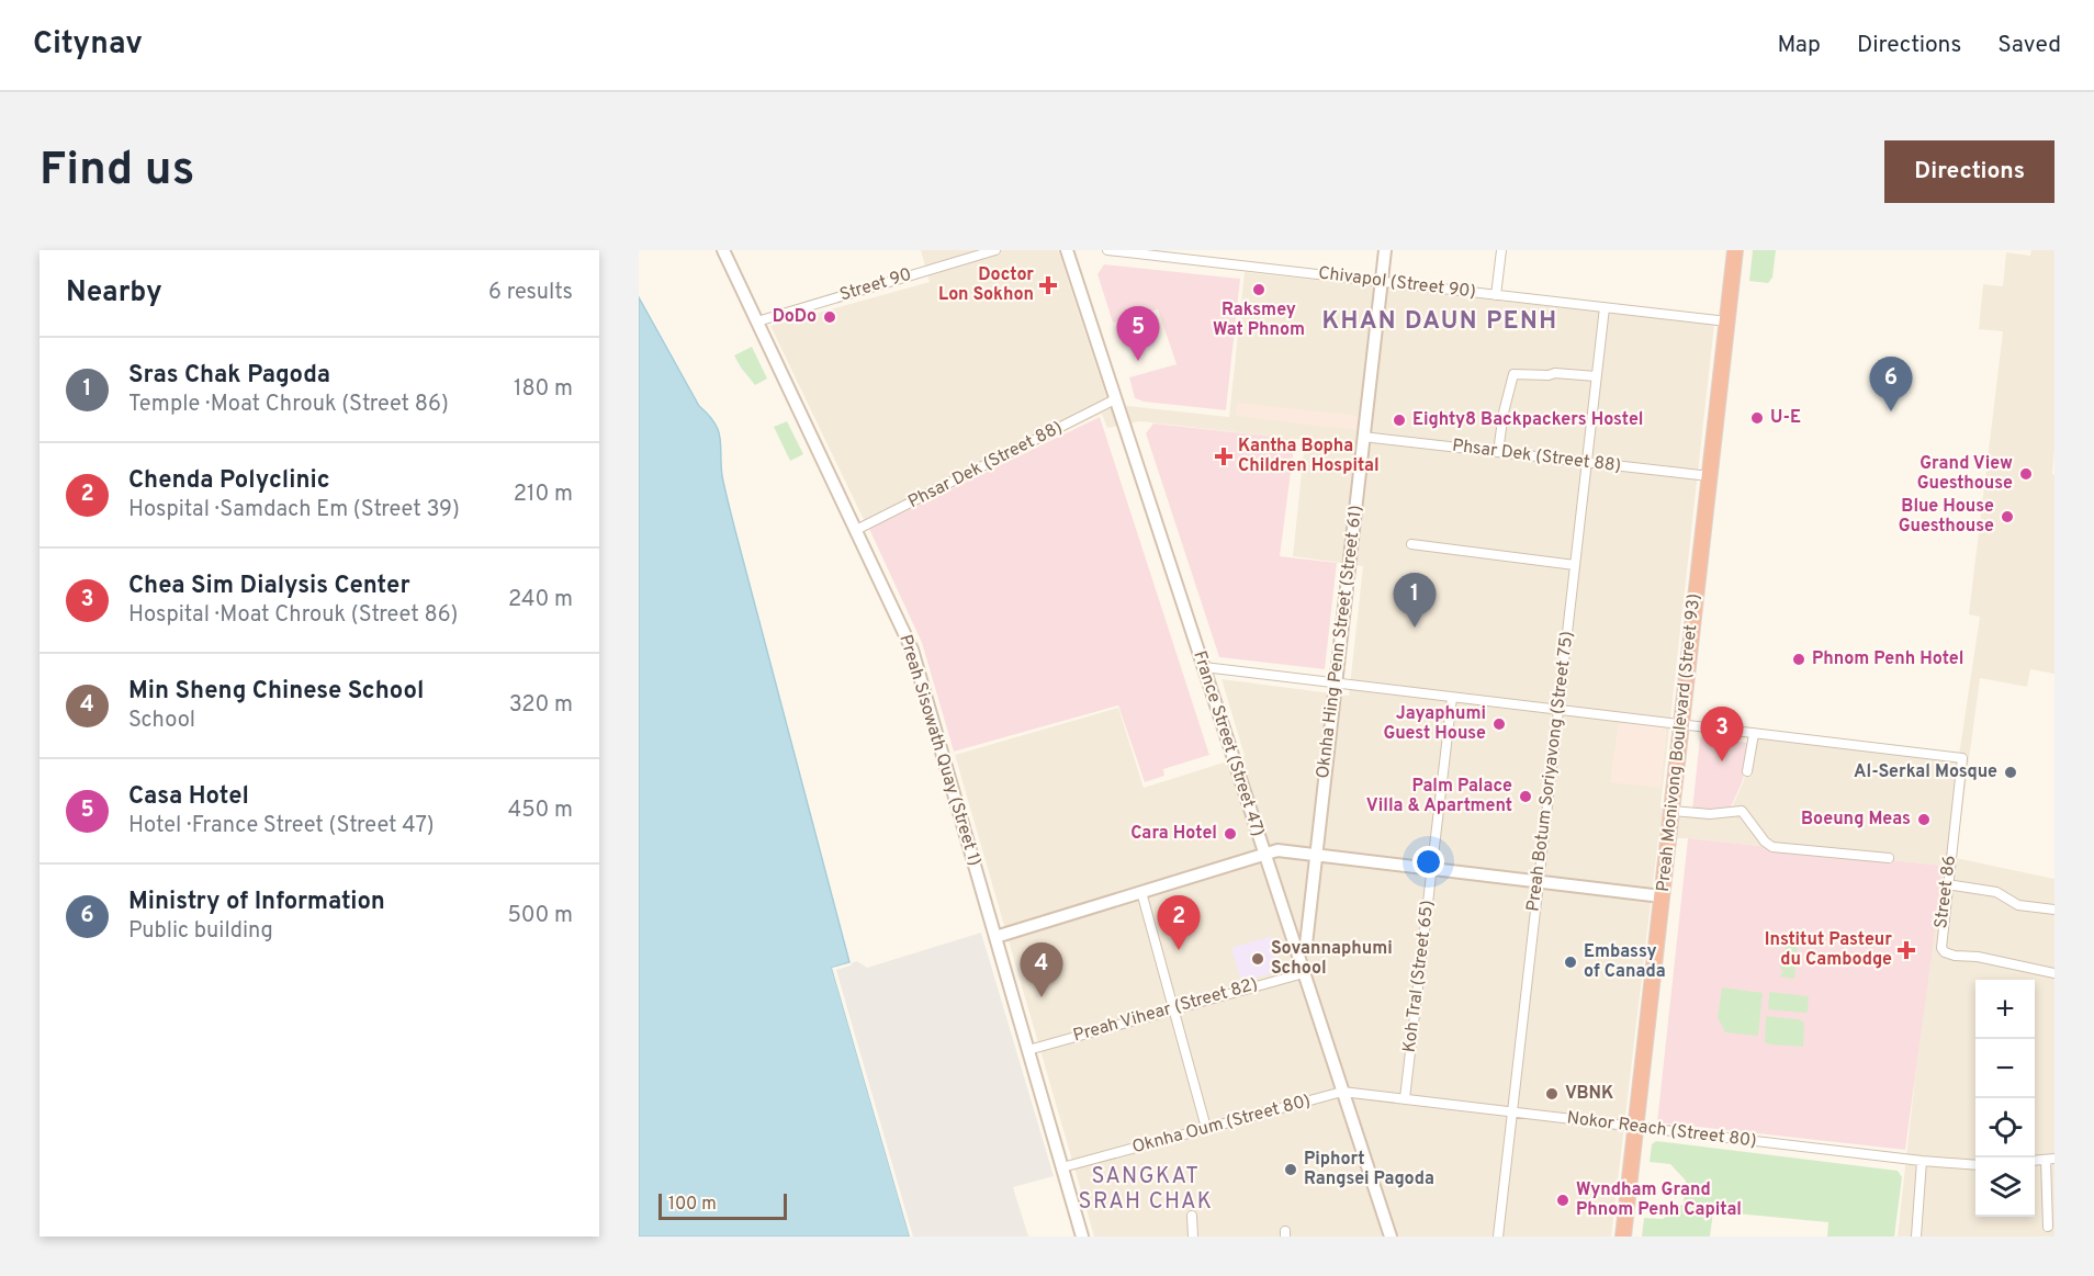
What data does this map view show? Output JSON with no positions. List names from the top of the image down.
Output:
{
  "streets": {
    "highway": ["Preah Monivong Boulevard (Street 93)"],
    "main road": ["Oknha Hing Penn Street (Street 61)", "France Street (Street 47)", "Preah Sisowath Quay (Street 1)"],
    "street": [
      "Chivapol (Street 90)",
      "Street 90",
      "Phsar Dek (Street 88)",
      "Preah Botum Soriyavong (Street 75)",
      "Street 86",
      "Koh Tral (Street 65)",
      "Preah Vihear (Street 82)",
      "Oknha Oum (Street 80)",
      "Nokor Reach (Street 80)"
    ]
  },
  "crossings": [
    ["Chivapol (Street 90)", "Oknha Hing Penn Street (Street 61)"],
    ["Chivapol (Street 90)", "Preah Monivong Boulevard (Street 93)"],
    ["Chivapol (Street 90)", "Preah Botum Soriyavong (Street 75)"],
    ["Street 90", "Preah Sisowath Quay (Street 1)"],
    ["Phsar Dek (Street 88)", "Oknha Hing Penn Street (Street 61)"],
    ["Phsar Dek (Street 88)", "Preah Monivong Boulevard (Street 93)"],
    ["Phsar Dek (Street 88)", "France Street (Street 47)"],
    ["Phsar Dek (Street 88)", "Preah Sisowath Quay (Street 1)"],
    ["Phsar Dek (Street 88)", "Preah Botum Soriyavong (Street 75)"],
    ["Oknha Hing Penn Street (Street 61)", "France Street (Street 47)"],
    ["Preah Monivong Boulevard (Street 93)", "Nokor Reach (Street 80)"],
    ["France Street (Street 47)", "Preah Vihear (Street 82)"],
    ["France Street (Street 47)", "Oknha Oum (Street 80)"],
    ["France Street (Street 47)", "Nokor Reach (Street 80)"],
    ["Preah Sisowath Quay (Street 1)", "Preah Vihear (Street 82)"],
    ["Preah Sisowath Quay (Street 1)", "Oknha Oum (Street 80)"],
    ["Preah Botum Soriyavong (Street 75)", "Nokor Reach (Street 80)"],
    ["Koh Tral (Street 65)", "Nokor Reach (Street 80)"],
    ["Oknha Oum (Street 80)", "Nokor Reach (Street 80)"]
  ],
  "districts": ["KHAN DAUN PENH", "SANGKAT SRAH CHAK"],
  "places": {
    "health": ["Doctor Lon Sokhon", "Kantha Bopha Children Hospital", "Institut Pasteur du Cambodge"],
    "other": [
      "Raksmey Wat Phnom",
      "DoDo",
      "U-E",
      "Eighty8 Backpackers Hostel",
      "Grand View Guesthouse",
      "Blue House Guesthouse",
      "Phnom Penh Hotel",
      "Jayaphumi Guest House",
      "Al-Serkal Mosque",
      "Palm Palace Villa & Apartment",
      "Boeung Meas",
      "Cara Hotel",
      "Sovannaphumi School",
      "Embassy of Canada",
      "VBNK",
      "Piphort Rangsei Pagoda",
      "Wyndham Grand Phnom Penh Capital"
    ]
  },
  "scale_bar": "100 m",
  "page": {
    "header": "Citynav",
    "nav": ["Map", "Directions", "Saved"],
    "buttons": "Directions",
    "title": "Find us",
    "heading": ["Nearby", "6 results"],
    "pins": [
      "5",
      "6",
      "1",
      "3",
      "2",
      "4"
    ],
    "list": [
      {
        "mark": "1",
        "name": "Sras Chak Pagoda",
        "note": "Temple · Moat Chrouk (Street 86)",
        "value": "180 m"
      },
      {
        "mark": "2",
        "name": "Chenda Polyclinic",
        "note": "Hospital · Samdach Em (Street 39)",
        "value": "210 m"
      },
      {
        "mark": "3",
        "name": "Chea Sim Dialysis Center",
        "note": "Hospital · Moat Chrouk (Street 86)",
        "value": "240 m"
      },
      {
        "mark": "4",
        "name": "Min Sheng Chinese School",
        "note": "School",
        "value": "320 m"
      },
      {
        "mark": "5",
        "name": "Casa Hotel",
        "note": "Hotel · France Street (Street 47)",
        "value": "450 m"
      },
      {
        "mark": "6",
        "name": "Ministry of Information",
        "note": "Public building",
        "value": "500 m"
      }
    ],
    "map_buttons": ["+", "−"],
    "scale": "100 m"
  }
}
